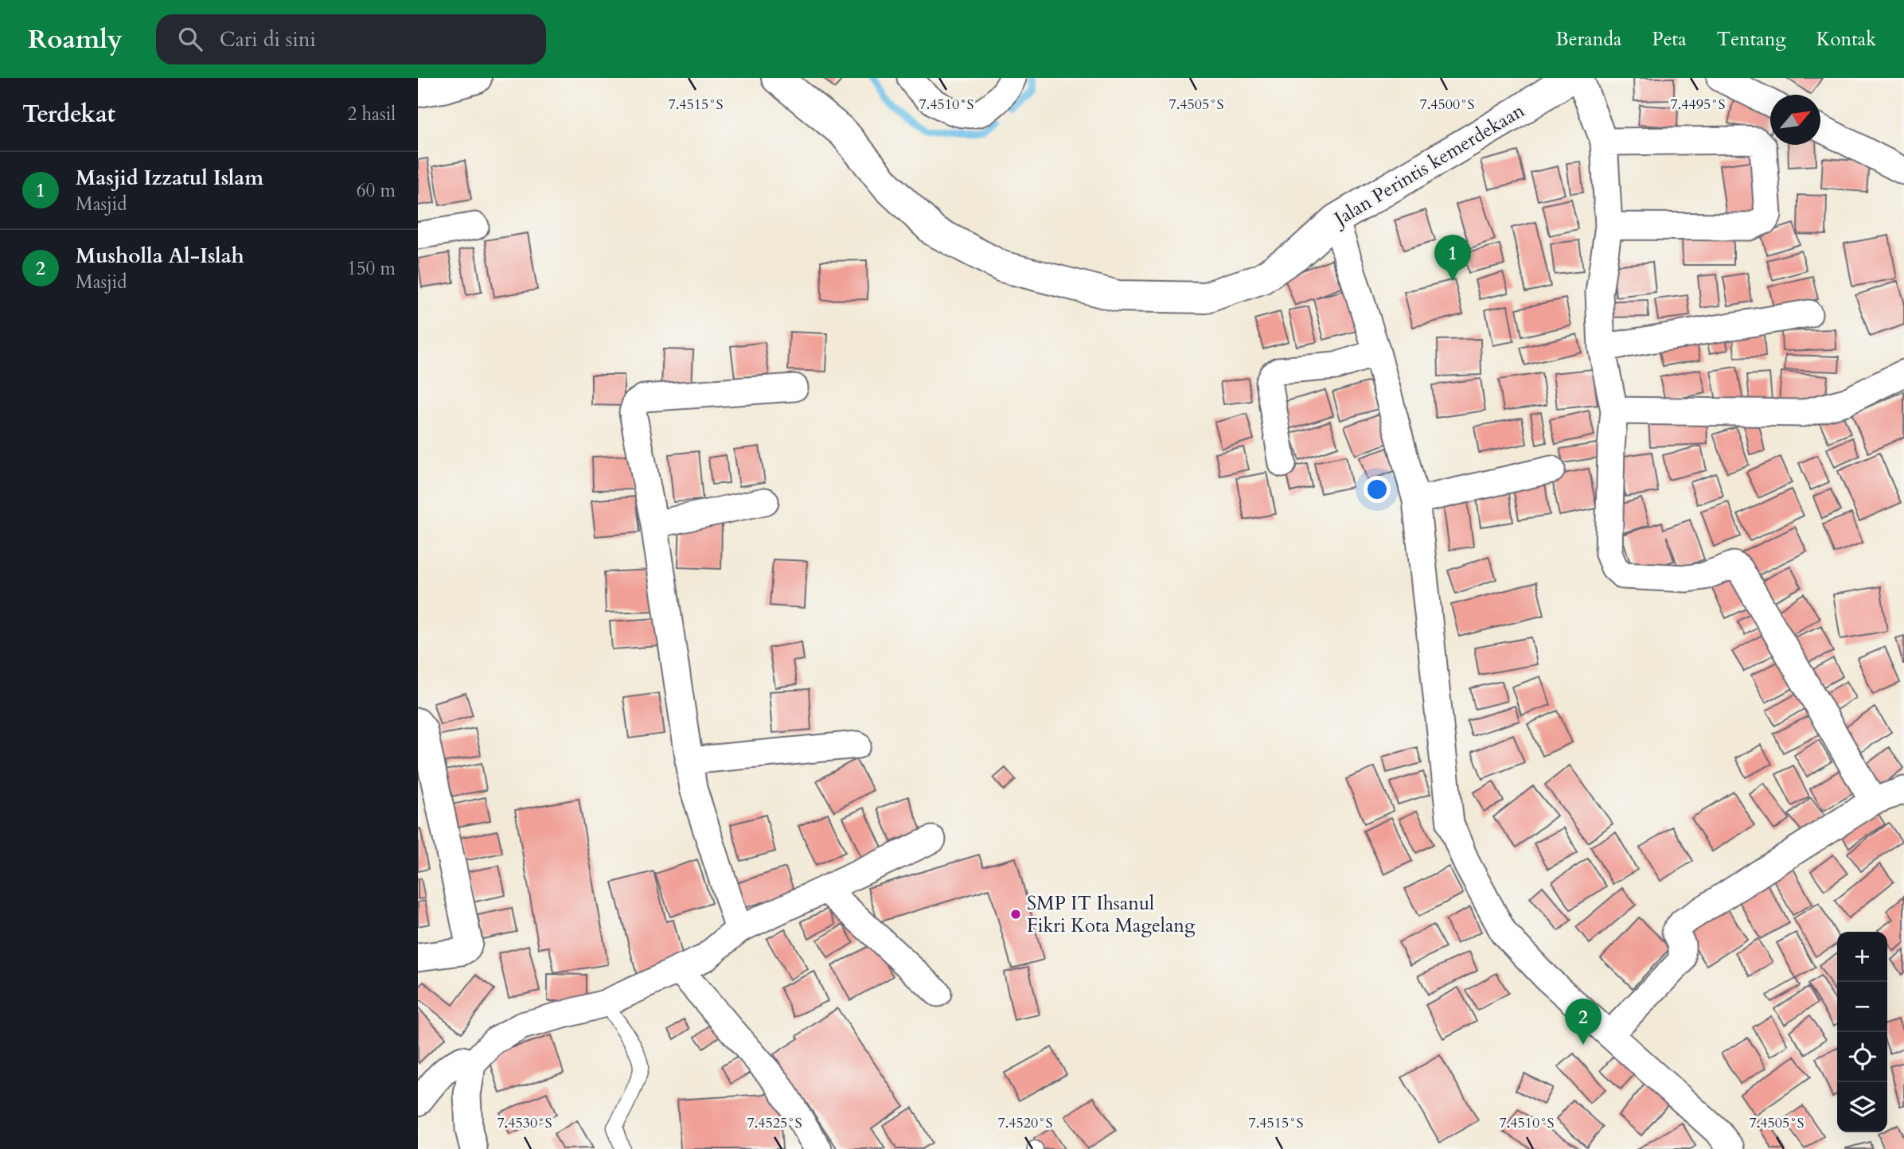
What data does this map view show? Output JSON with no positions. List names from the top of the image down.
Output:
{
  "streets": {
    "street": ["Jalan Perintis kemerdekaan"]
  },
  "places": ["SMP IT Ihsanul Fikri Kota Magelang"],
  "north": "top right",
  "page": {
    "header": "Roamly",
    "search": "Cari di sini",
    "nav": [
      "Beranda",
      "Peta",
      "Tentang",
      "Kontak"
    ],
    "heading": ["Terdekat", "2 hasil"],
    "list": [
      {
        "mark": "1",
        "name": "Masjid Izzatul Islam",
        "note": "Masjid",
        "value": "60 m"
      },
      {
        "mark": "2",
        "name": "Musholla Al-Islah",
        "note": "Masjid",
        "value": "150 m"
      }
    ],
    "pins": ["1", "2"],
    "map_buttons": ["+", "−"]
  },
  "coordinates": [
    "7.4515°S",
    "7.4510°S",
    "7.4505°S",
    "7.4500°S",
    "7.4495°S",
    "7.4530°S",
    "7.4525°S",
    "7.4520°S"
  ]
}
